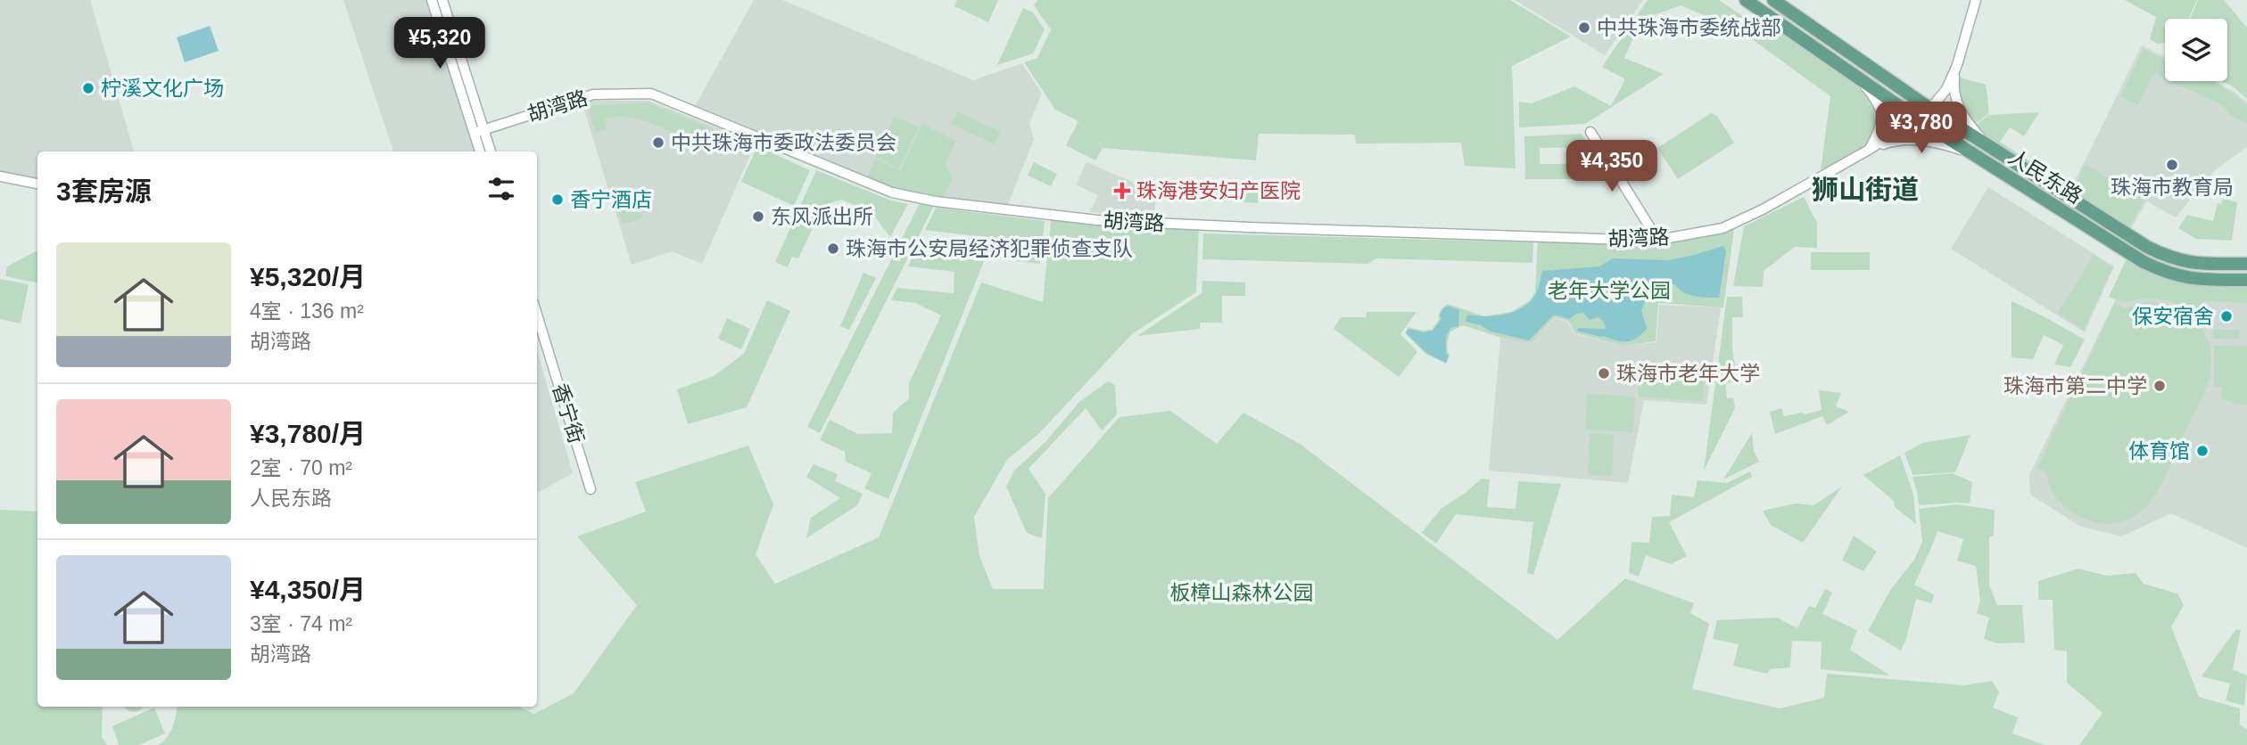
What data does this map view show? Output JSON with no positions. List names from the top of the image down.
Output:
{
  "streets": {
    "main road": ["人民东路"],
    "street": ["胡湾路", "香宁街"]
  },
  "crossings": [
    ["胡湾路", "人民东路"]
  ],
  "districts": ["狮山街道"],
  "parks": ["老年大学公园", "板樟山森林公园"],
  "places": {
    "other": [
      "中共珠海市委统战部",
      "柠溪文化广场",
      "中共珠海市委政法委员会",
      "珠海市教育局",
      "香宁酒店",
      "东风派出所",
      "珠海市公安局经济犯罪侦查支队",
      "保安宿舍",
      "珠海市老年大学",
      "珠海市第二中学",
      "体育馆"
    ],
    "health": ["珠海港安妇产医院"]
  },
  "page": {
    "price": ["¥5,320", "¥3,780", "¥4,350"],
    "heading": "3套房源",
    "list": [
      {
        "name": "¥5,320/月",
        "note": "4室 · 136 m² · 胡湾路"
      },
      {
        "name": "¥3,780/月",
        "note": "2室 · 70 m² · 人民东路"
      },
      {
        "name": "¥4,350/月",
        "note": "3室 · 74 m² · 胡湾路"
      }
    ]
  }
}
